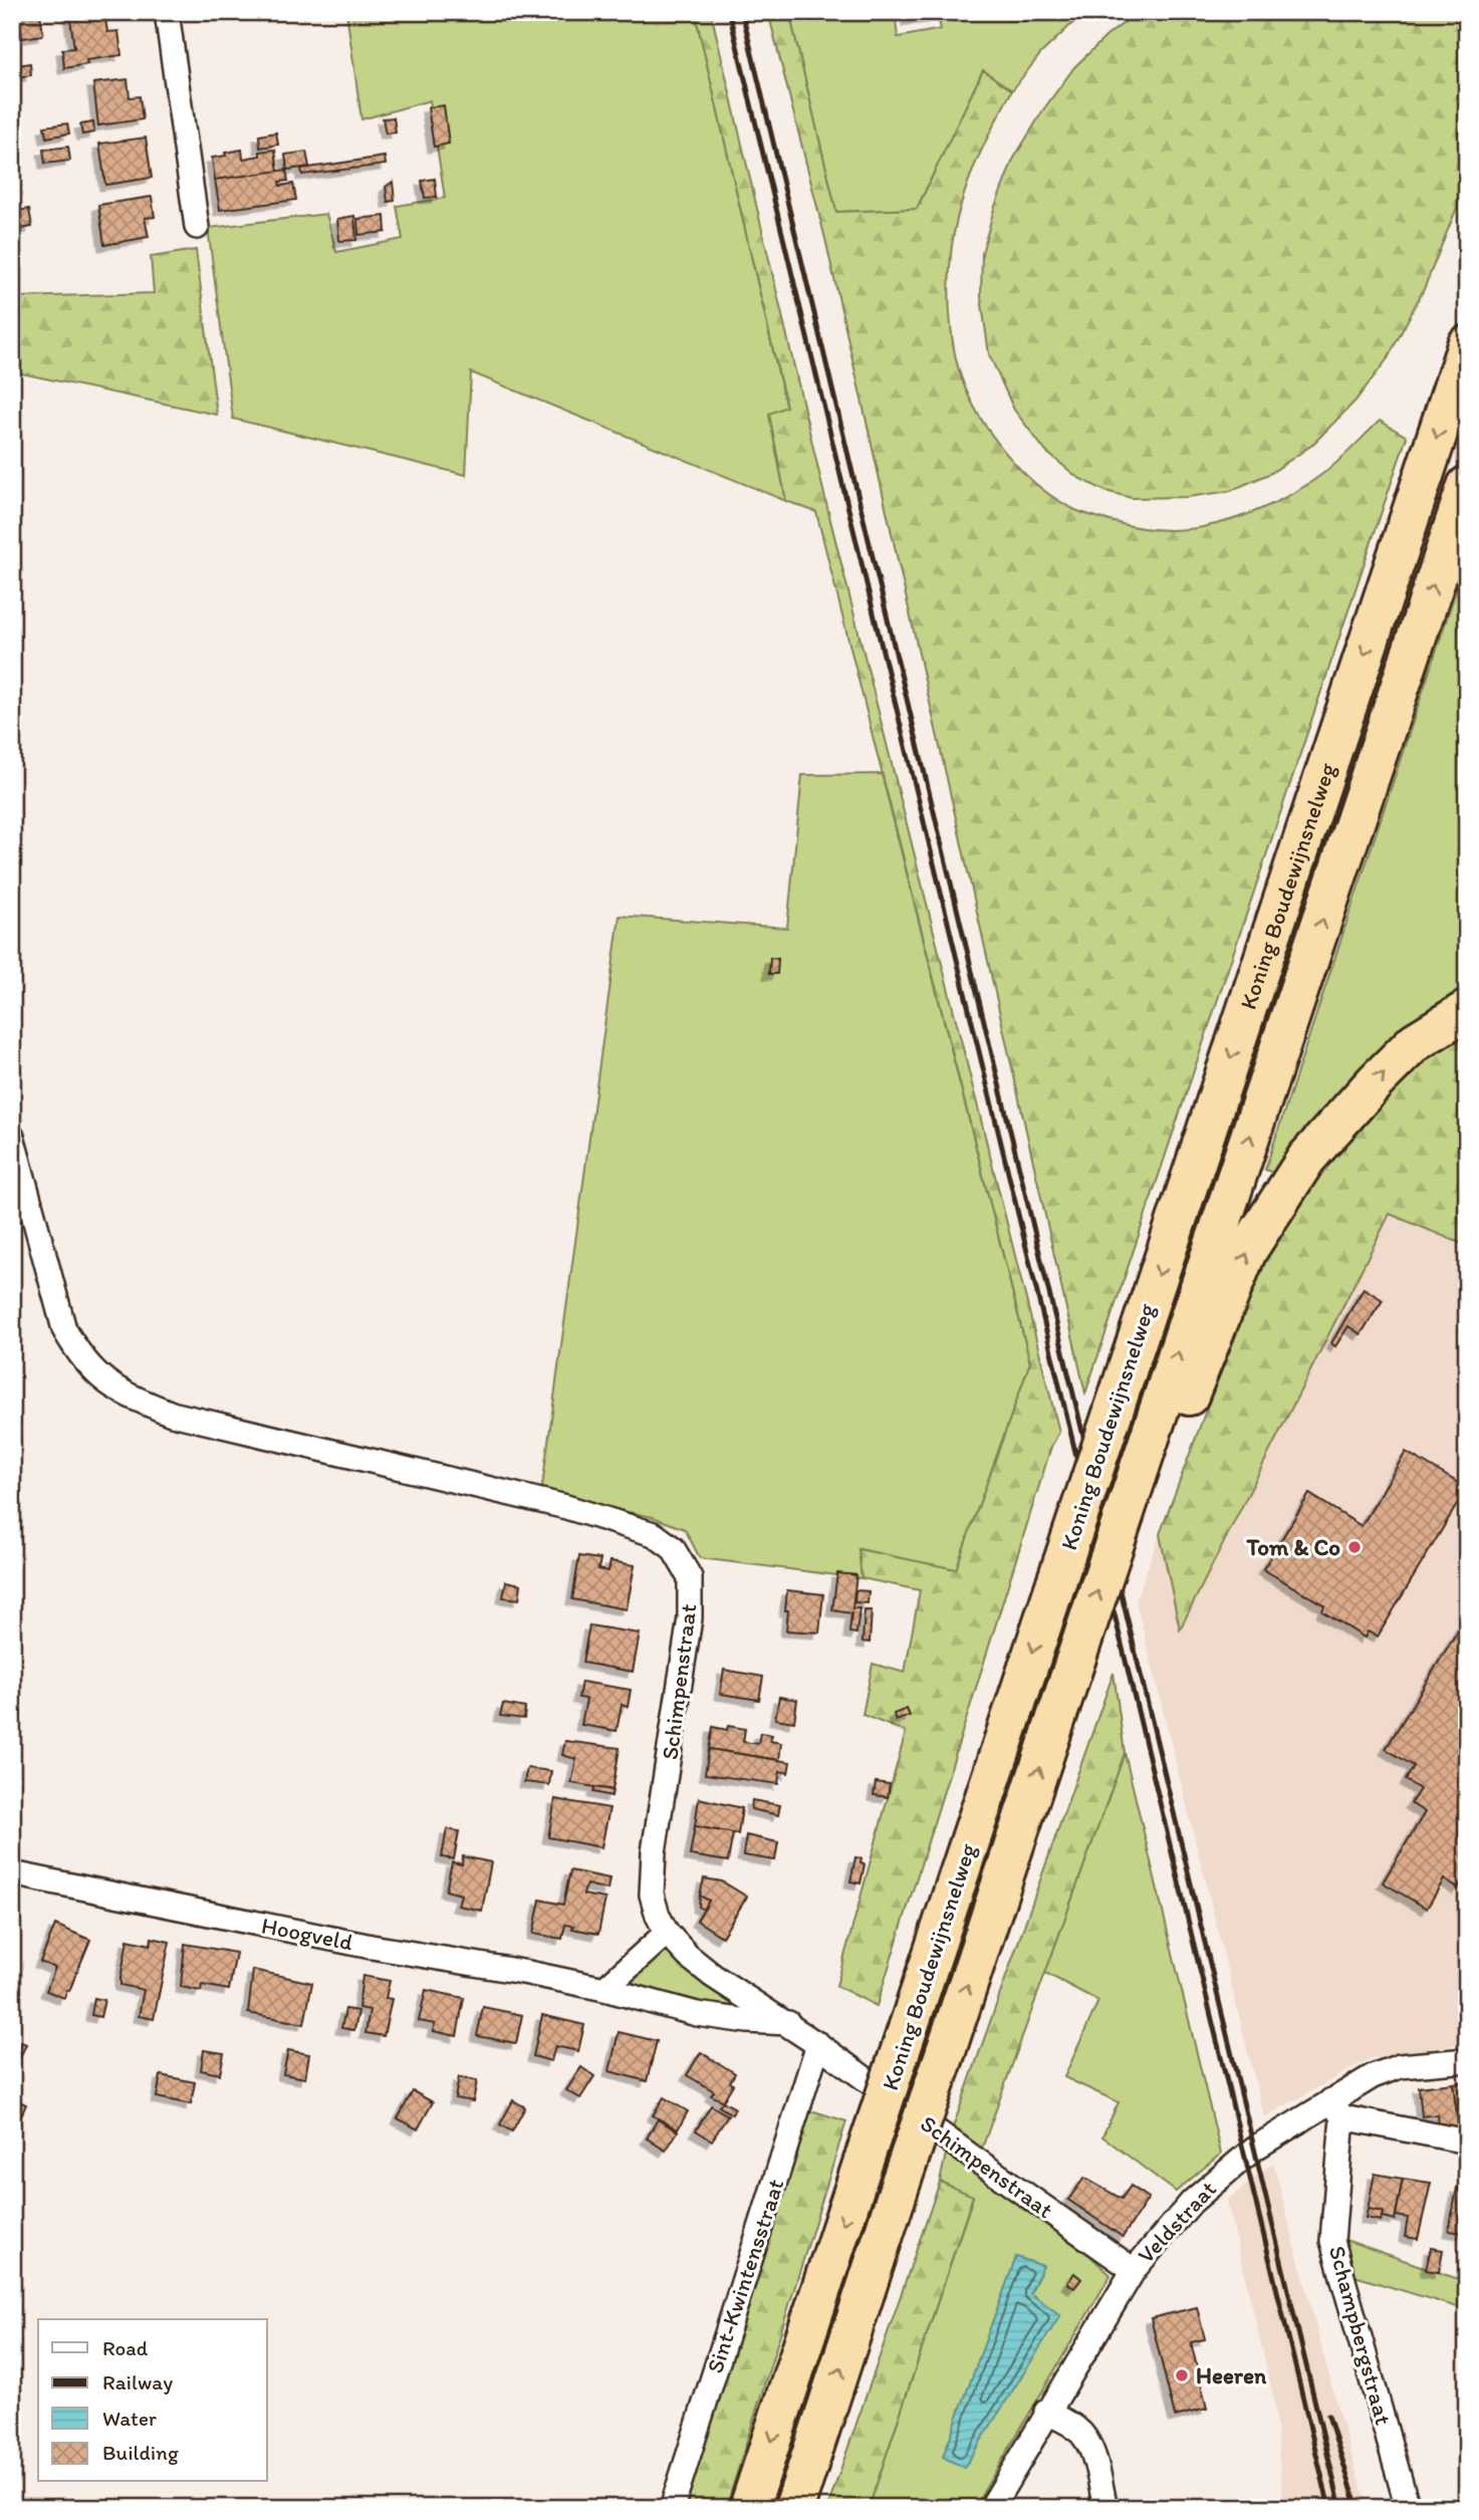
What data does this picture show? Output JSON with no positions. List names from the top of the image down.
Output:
{
  "streets": {
    "highway": ["Koning Boudewijnsnelweg"],
    "street": [
      "Schimpenstraat",
      "Hoogveld",
      "Veldstraat",
      "Sint-Kwintensstraat",
      "Schampbergstraat"
    ]
  },
  "crossings": [
    ["Schimpenstraat", "Hoogveld"],
    ["Schimpenstraat", "Veldstraat"],
    ["Schimpenstraat", "Sint-Kwintensstraat"],
    ["Veldstraat", "Schampbergstraat"]
  ],
  "places": ["Tom & Co", "Heeren"],
  "legend": [
    "Road",
    "Railway",
    "Water",
    "Building"
  ]
}
